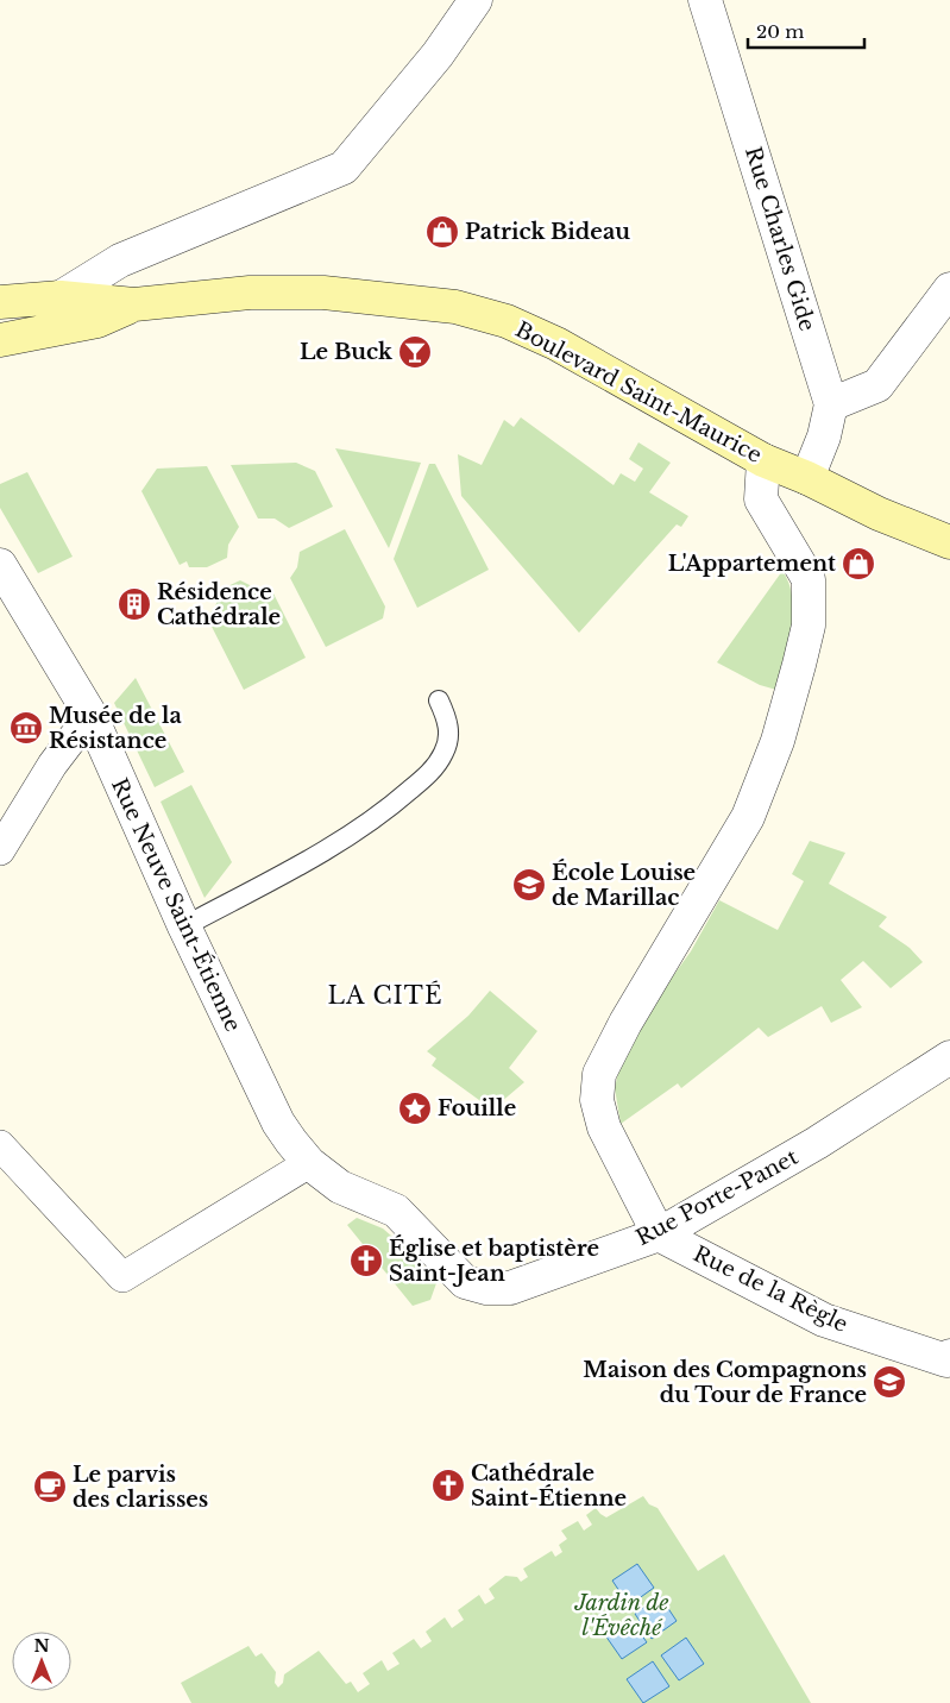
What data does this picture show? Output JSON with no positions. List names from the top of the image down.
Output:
{
  "streets": {
    "main road": ["Boulevard Saint-Maurice"],
    "street": [
      "Rue Charles Gide",
      "Rue Neuve Saint-Étienne",
      "Rue Porte-Panet",
      "Rue de la Règle"
    ]
  },
  "crossings": [
    ["Rue Charles Gide", "Boulevard Saint-Maurice"],
    ["Rue Neuve Saint-Étienne", "Rue Porte-Panet"],
    ["Rue Porte-Panet", "Rue de la Règle"]
  ],
  "districts": ["LA CITÉ"],
  "parks": ["Jardin de l'Évêché"],
  "places": {
    "shop": ["Patrick Bideau", "L'Appartement"],
    "bar": ["Le Buck"],
    "building": ["Résidence Cathédrale"],
    "museum": ["Musée de la Résistance"],
    "school or university": ["École Louise de Marillac", "Maison des Compagnons du Tour de France"],
    "place": ["Fouille"],
    "church": ["Église et baptistère Saint-Jean", "Cathédrale Saint-Étienne"],
    "cafe": ["Le parvis des clarisses"]
  },
  "scale_bar": "20 m",
  "north": "top"
}
